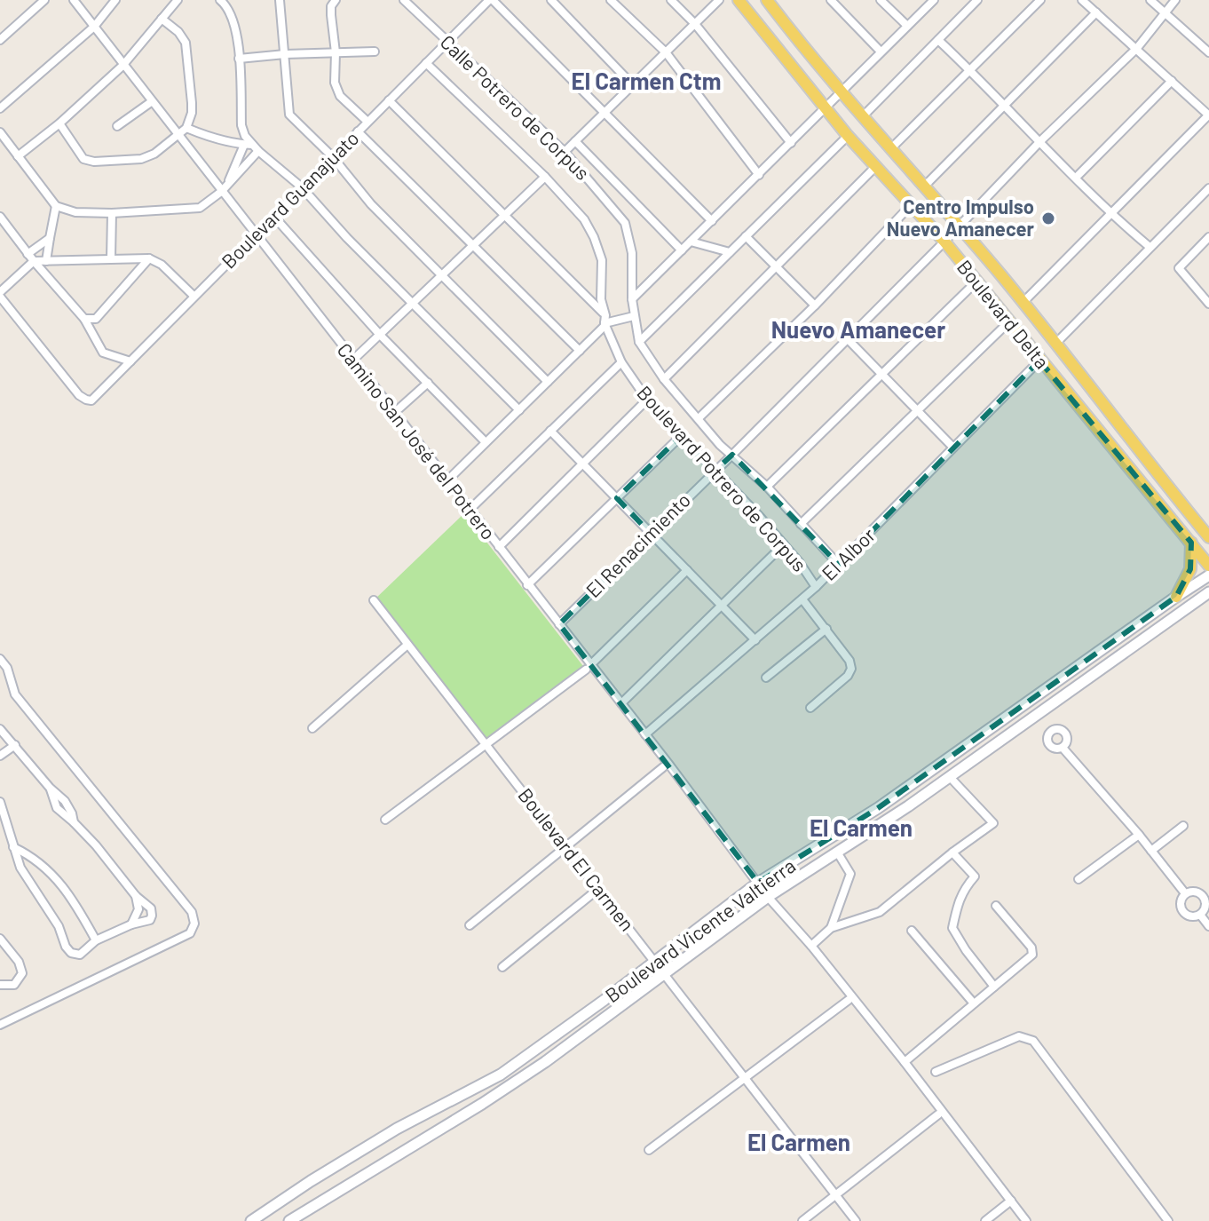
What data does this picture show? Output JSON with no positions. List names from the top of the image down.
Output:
{
  "streets": {
    "main road": ["Boulevard Delta", "Boulevard Vicente Valtierra"],
    "street": [
      "Calle Potrero de Corpus",
      "Boulevard Guanajuato",
      "Camino San José del Potrero",
      "Boulevard Potrero de Corpus",
      "El Renacimiento",
      "El Albor",
      "Boulevard El Carmen"
    ]
  },
  "crossings": [
    ["Calle Potrero de Corpus", "Boulevard Guanajuato"],
    ["Calle Potrero de Corpus", "El Renacimiento"],
    ["Calle Potrero de Corpus", "El Albor"],
    ["Boulevard Guanajuato", "Camino San José del Potrero"],
    ["Boulevard Guanajuato", "Boulevard Potrero de Corpus"],
    ["Boulevard Delta", "El Renacimiento"],
    ["Boulevard Delta", "El Albor"],
    ["Camino San José del Potrero", "El Renacimiento"],
    ["Camino San José del Potrero", "El Albor"],
    ["Camino San José del Potrero", "Boulevard Vicente Valtierra"],
    ["Boulevard Potrero de Corpus", "El Renacimiento"],
    ["Boulevard Potrero de Corpus", "El Albor"],
    ["Boulevard El Carmen", "Boulevard Vicente Valtierra"]
  ],
  "districts": [
    "El Carmen Ctm",
    "Nuevo Amanecer",
    "El Carmen",
    "El Carmen"
  ],
  "places": ["Centro Impulso Nuevo Amanecer"]
}
